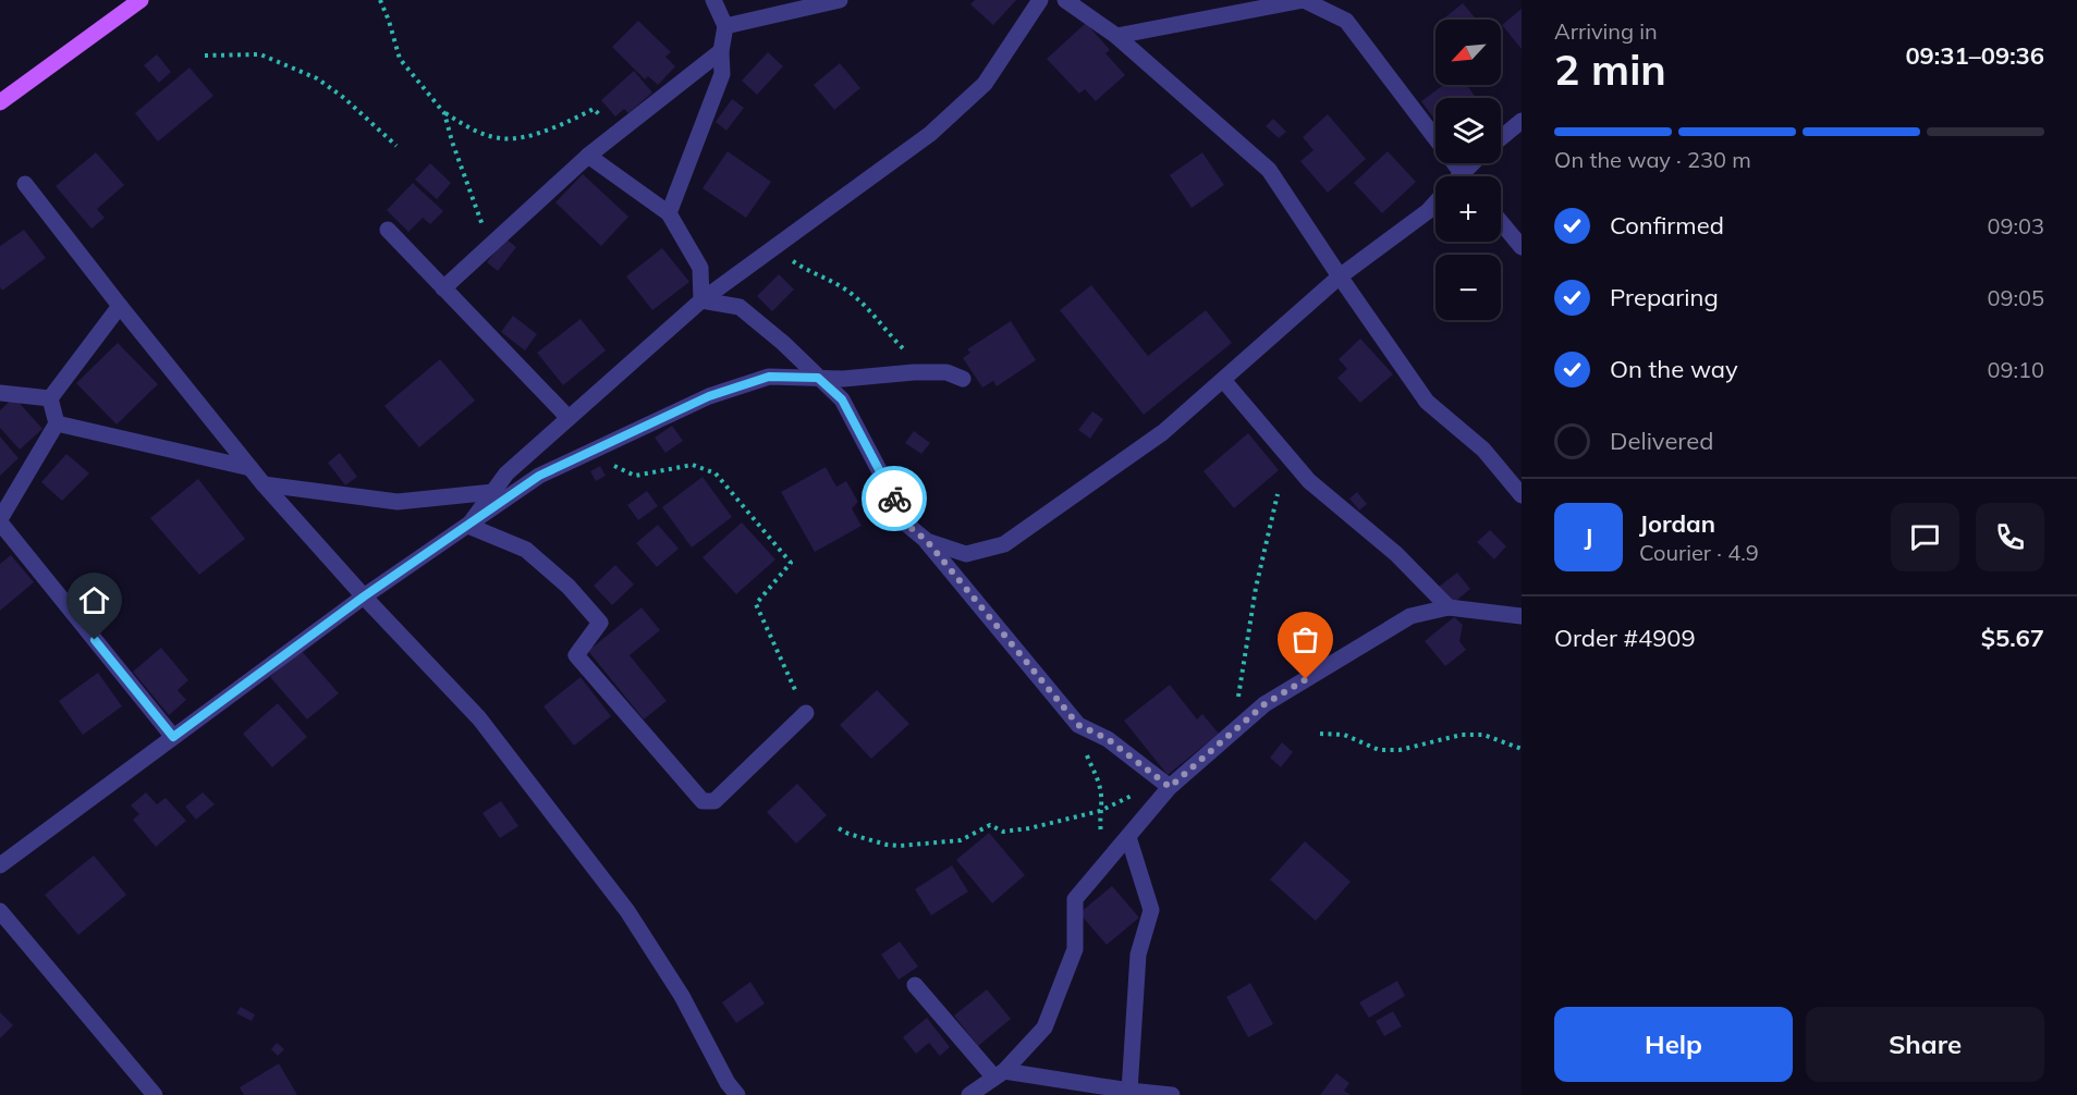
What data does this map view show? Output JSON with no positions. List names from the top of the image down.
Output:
{
  "north": "bottom left",
  "page": {
    "heading": ["2 min", "Arriving in", "09:31–09:36"],
    "panel": [
      "Jordan",
      "Courier · 4.9",
      "Order #4909",
      "$5.67"
    ],
    "map_buttons": ["+", "−"],
    "bar": "On the way · 230 m",
    "list": [
      ["Confirmed", "09:03"],
      ["Preparing", "09:05"],
      ["On the way", "09:10"],
      "Delivered"
    ],
    "round": "J",
    "buttons": ["Help", "Share"]
  }
}
